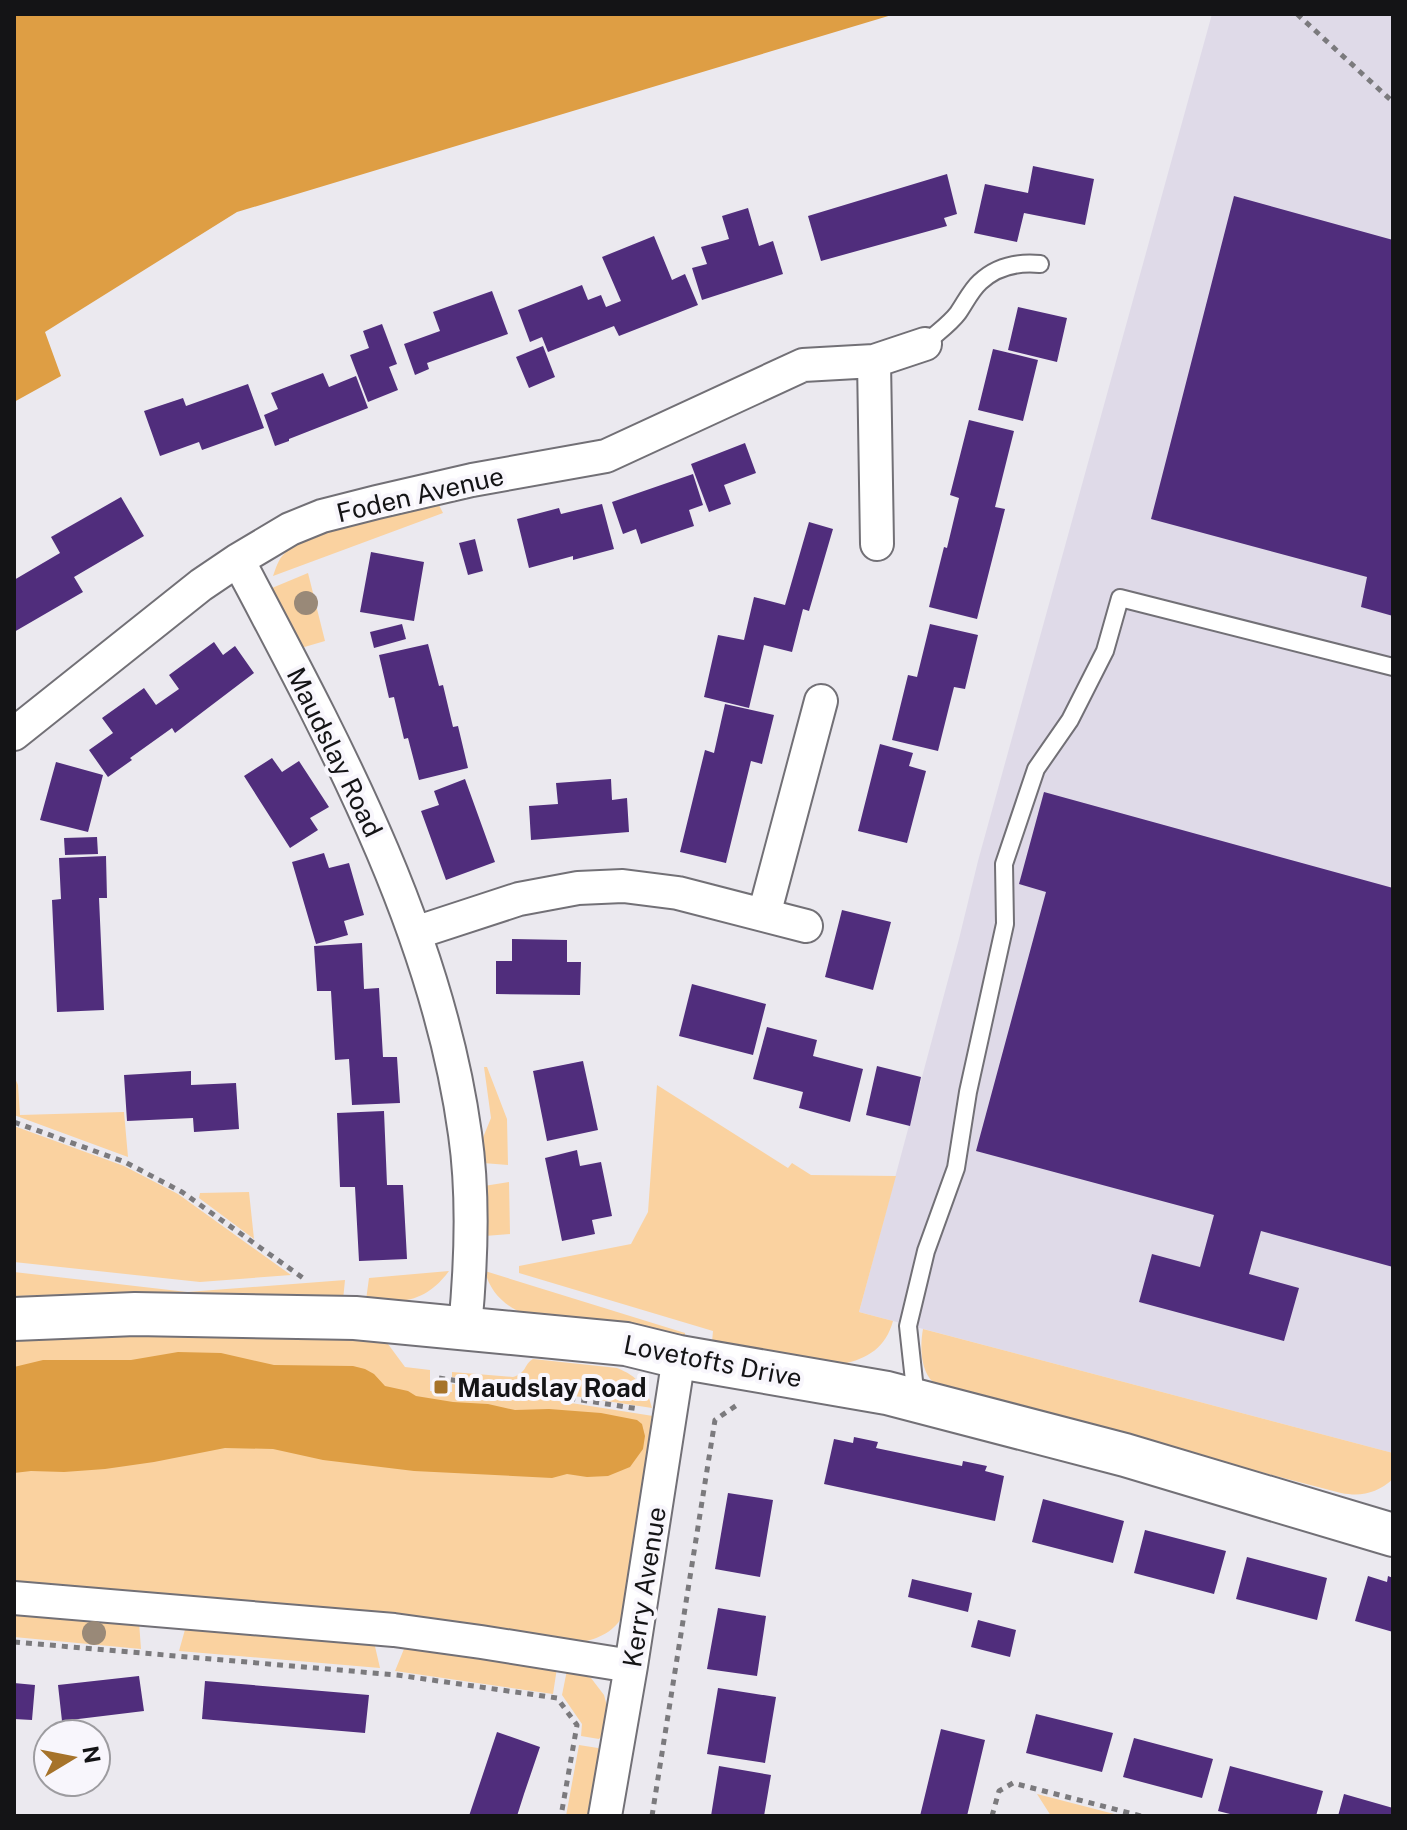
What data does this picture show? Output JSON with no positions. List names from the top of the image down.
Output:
{
  "streets": {
    "street": [
      "Foden Avenue",
      "Maudslay Road",
      "Lovetofts Drive",
      "Kerry Avenue"
    ]
  },
  "crossings": [
    ["Foden Avenue", "Maudslay Road"],
    ["Maudslay Road", "Lovetofts Drive"],
    ["Lovetofts Drive", "Kerry Avenue"]
  ],
  "places": {
    "transit": ["Maudslay Road"]
  },
  "north": "right"
}
